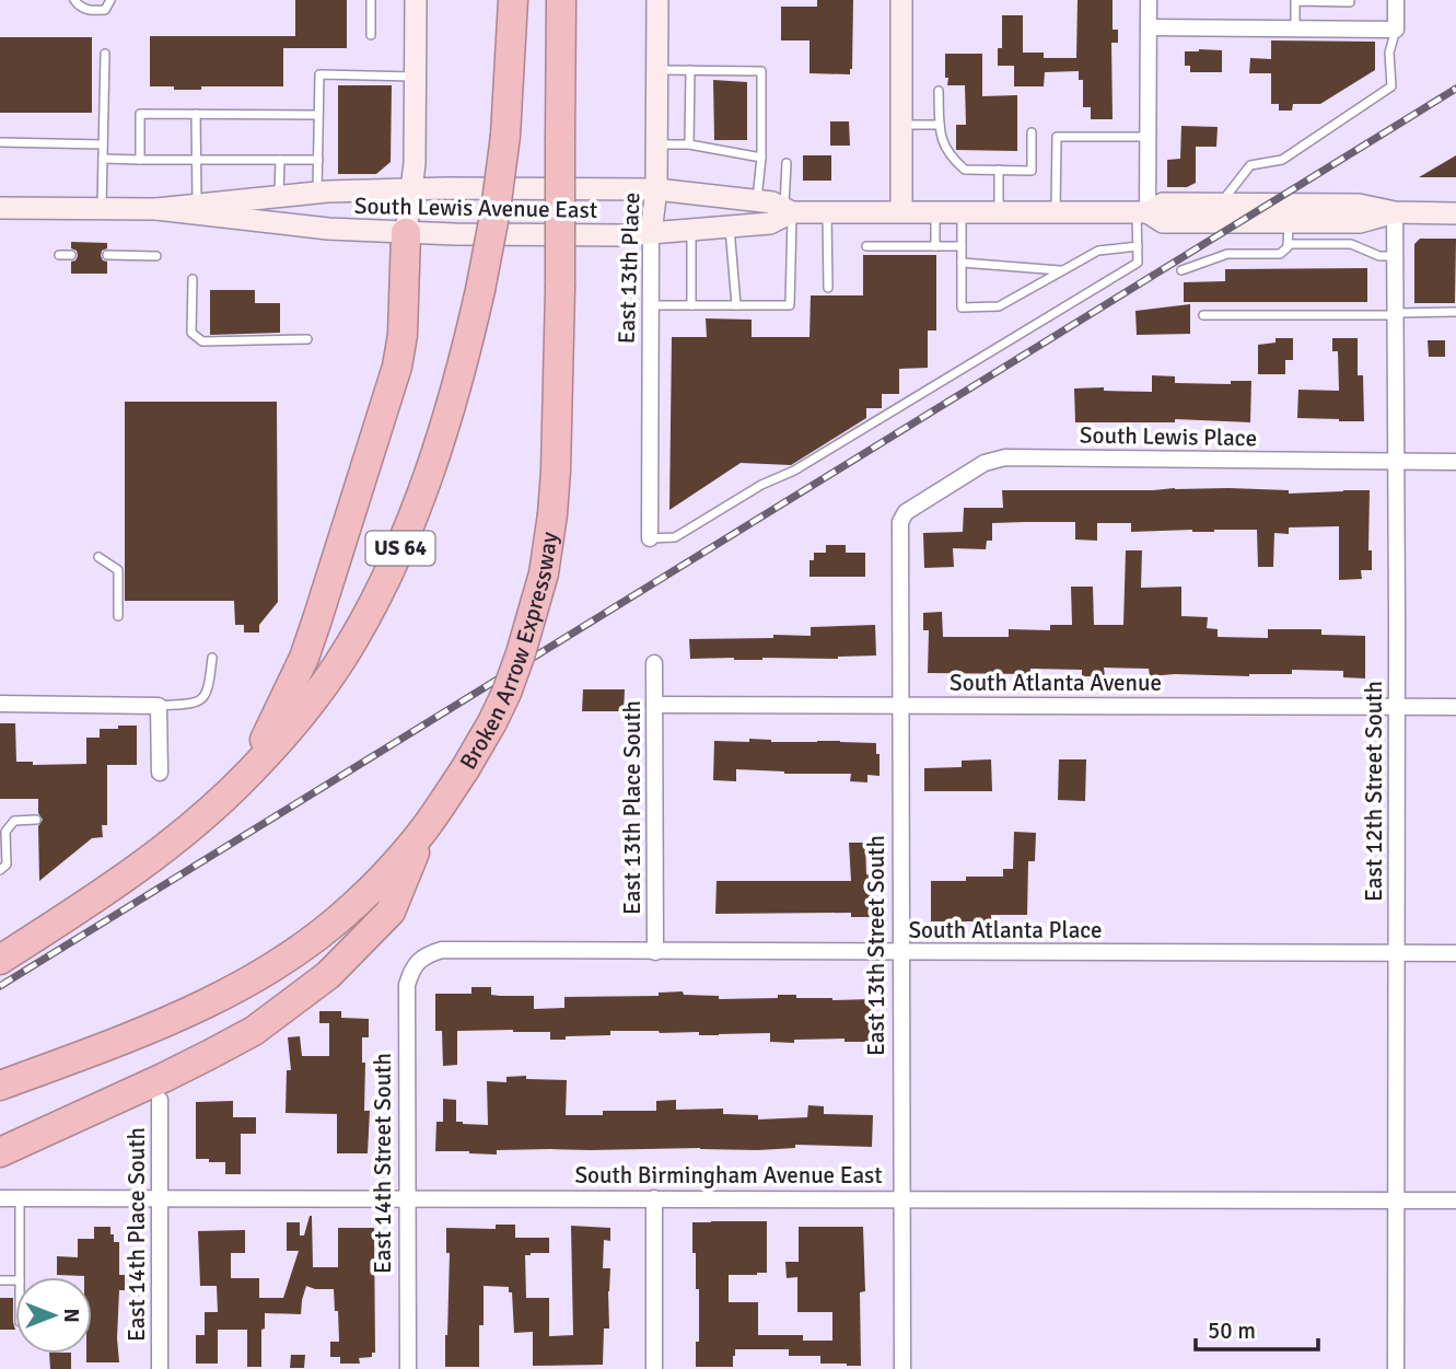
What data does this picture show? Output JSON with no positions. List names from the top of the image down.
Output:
{
  "streets": {
    "highway": ["US 64", "Broken Arrow Expressway"],
    "street": [
      "South Lewis Avenue East",
      "East 13th Place",
      "South Lewis Place",
      "South Atlanta Avenue",
      "East 12th Street South",
      "East 13th Place South",
      "South Atlanta Place",
      "East 13th Street South",
      "East 14th Street South",
      "South Birmingham Avenue East",
      "East 14th Place South"
    ]
  },
  "crossings": [
    ["South Lewis Avenue East", "East 13th Place"],
    ["South Lewis Avenue East", "East 12th Street South"],
    ["South Lewis Place", "East 12th Street South"],
    ["South Lewis Place", "East 13th Street South"],
    ["South Atlanta Avenue", "East 12th Street South"],
    ["South Atlanta Avenue", "East 13th Place South"],
    ["South Atlanta Avenue", "East 13th Street South"],
    ["East 12th Street South", "South Atlanta Place"],
    ["East 12th Street South", "South Birmingham Avenue East"],
    ["East 13th Place South", "South Atlanta Place"],
    ["South Atlanta Place", "East 13th Street South"],
    ["South Atlanta Place", "East 14th Street South"],
    ["East 13th Street South", "South Birmingham Avenue East"],
    ["East 14th Street South", "South Birmingham Avenue East"],
    ["South Birmingham Avenue East", "East 14th Place South"]
  ],
  "scale_bar": "50 m",
  "north": "right"
}
